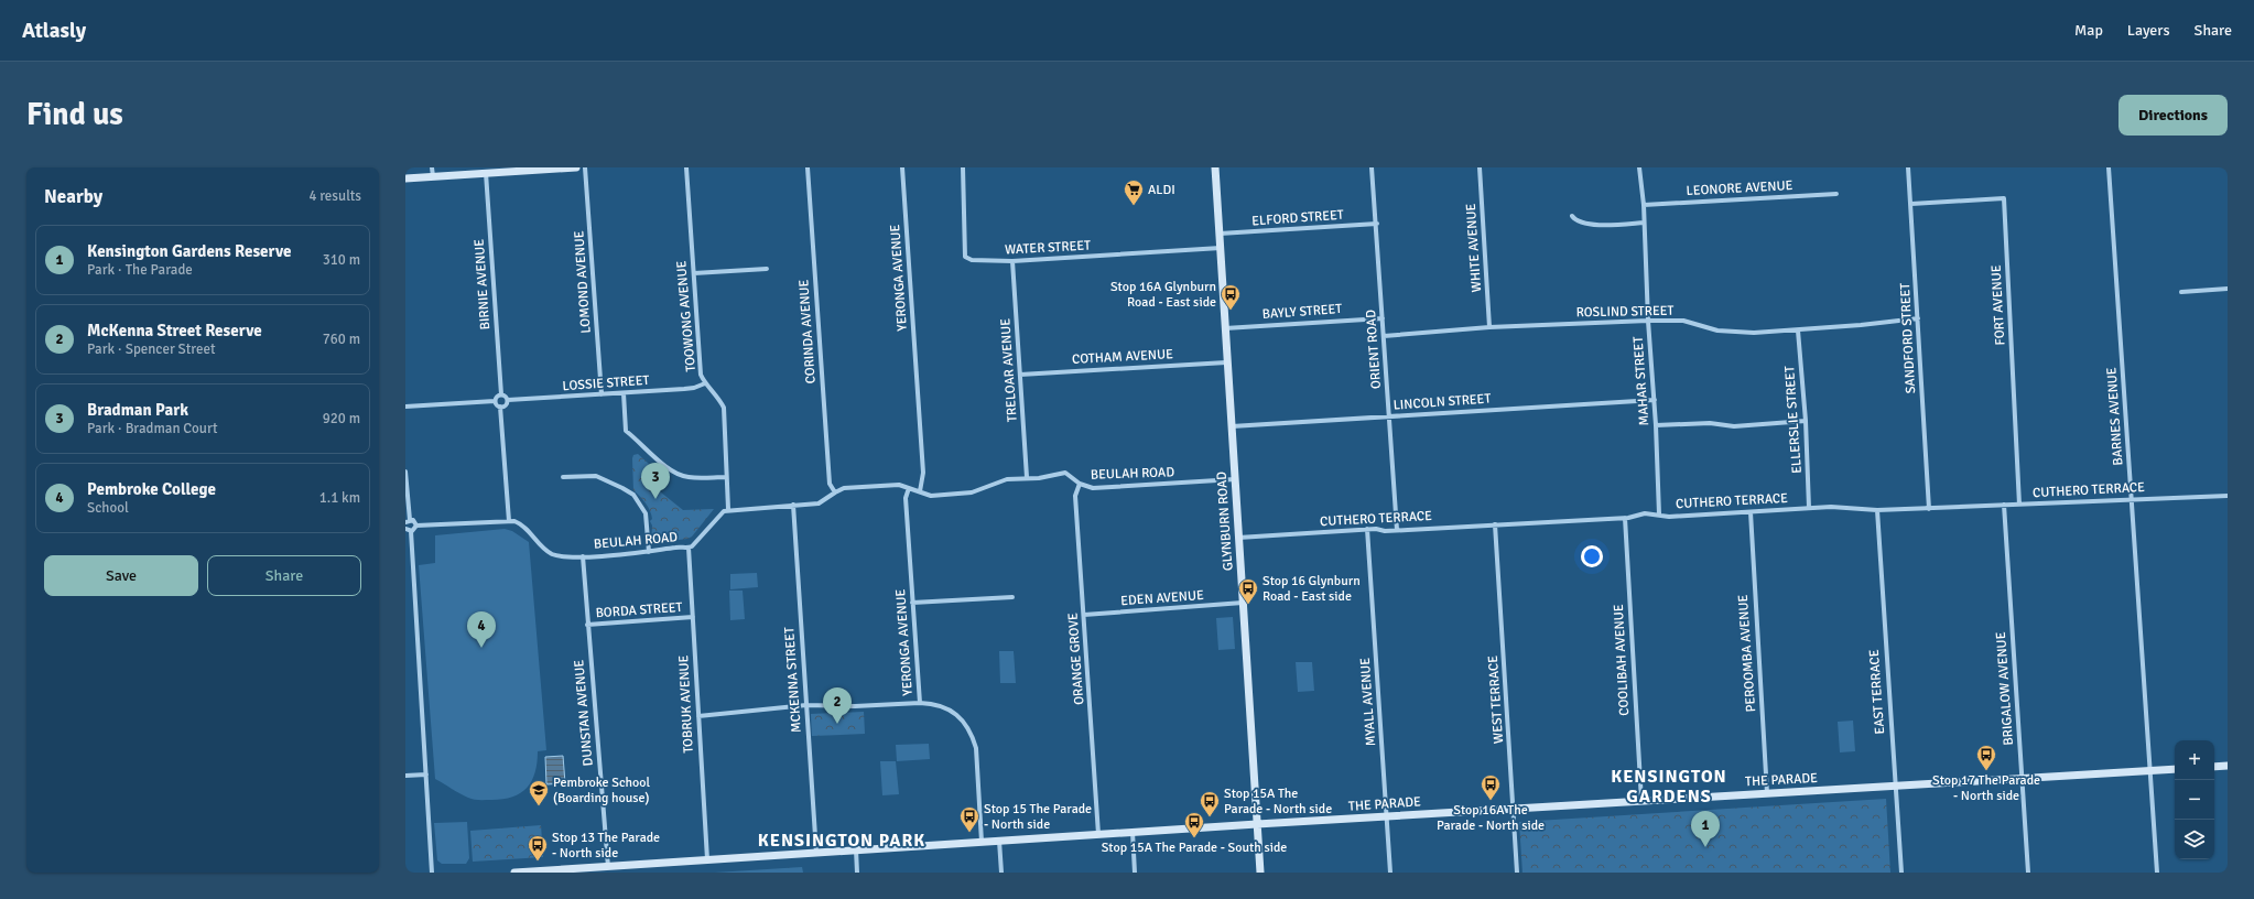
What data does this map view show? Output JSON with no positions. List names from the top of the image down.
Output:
{
  "streets": {
    "main road": ["GLYNBURN ROAD", "THE PARADE"],
    "street": [
      "LEONORE AVENUE",
      "ELFORD STREET",
      "WATER STREET",
      "WHITE AVENUE",
      "YERONGA AVENUE",
      "LOMOND AVENUE",
      "BIRNIE AVENUE",
      "FORT AVENUE",
      "BAYLY STREET",
      "ROSLIND STREET",
      "TOOWONG AVENUE",
      "CORINDA AVENUE",
      "SANDFORD STREET",
      "ORIENT ROAD",
      "COTHAM AVENUE",
      "TRELOAR AVENUE",
      "MAHAR STREET",
      "LOSSIE STREET",
      "LINCOLN STREET",
      "BARNES AVENUE",
      "ELLERSLIE STREET",
      "BEULAH ROAD",
      "CUTHERO TERRACE",
      "EDEN AVENUE",
      "BORDA STREET",
      "PEROOMBA AVENUE",
      "ORANGE GROVE",
      "COOLIBAH AVENUE",
      "MCKENNA STREET",
      "BRIGALOW AVENUE",
      "EAST TERRACE",
      "WEST TERRACE",
      "MYALL AVENUE",
      "TOBRUK AVENUE",
      "DUNSTAN AVENUE"
    ]
  },
  "crossings": [
    ["LEONORE AVENUE", "MAHAR STREET"],
    ["ELFORD STREET", "ORIENT ROAD"],
    ["ELFORD STREET", "GLYNBURN ROAD"],
    ["WATER STREET", "TRELOAR AVENUE"],
    ["WATER STREET", "GLYNBURN ROAD"],
    ["WHITE AVENUE", "ROSLIND STREET"],
    ["YERONGA AVENUE", "BEULAH ROAD"],
    ["YERONGA AVENUE", "THE PARADE"],
    ["LOMOND AVENUE", "LOSSIE STREET"],
    ["BIRNIE AVENUE", "LOSSIE STREET"],
    ["FORT AVENUE", "SANDFORD STREET"],
    ["FORT AVENUE", "CUTHERO TERRACE"],
    ["BAYLY STREET", "ORIENT ROAD"],
    ["BAYLY STREET", "GLYNBURN ROAD"],
    ["ROSLIND STREET", "SANDFORD STREET"],
    ["ROSLIND STREET", "ORIENT ROAD"],
    ["ROSLIND STREET", "MAHAR STREET"],
    ["ROSLIND STREET", "ELLERSLIE STREET"],
    ["TOOWONG AVENUE", "LOSSIE STREET"],
    ["TOOWONG AVENUE", "BEULAH ROAD"],
    ["CORINDA AVENUE", "BEULAH ROAD"],
    ["SANDFORD STREET", "CUTHERO TERRACE"],
    ["ORIENT ROAD", "LINCOLN STREET"],
    ["ORIENT ROAD", "CUTHERO TERRACE"],
    ["COTHAM AVENUE", "TRELOAR AVENUE"],
    ["COTHAM AVENUE", "GLYNBURN ROAD"],
    ["TRELOAR AVENUE", "BEULAH ROAD"],
    ["MAHAR STREET", "LINCOLN STREET"],
    ["MAHAR STREET", "CUTHERO TERRACE"],
    ["LINCOLN STREET", "GLYNBURN ROAD"],
    ["BARNES AVENUE", "CUTHERO TERRACE"],
    ["BARNES AVENUE", "THE PARADE"],
    ["ELLERSLIE STREET", "CUTHERO TERRACE"],
    ["BEULAH ROAD", "GLYNBURN ROAD"],
    ["BEULAH ROAD", "ORANGE GROVE"],
    ["BEULAH ROAD", "MCKENNA STREET"],
    ["BEULAH ROAD", "TOBRUK AVENUE"],
    ["BEULAH ROAD", "DUNSTAN AVENUE"],
    ["CUTHERO TERRACE", "GLYNBURN ROAD"],
    ["CUTHERO TERRACE", "PEROOMBA AVENUE"],
    ["CUTHERO TERRACE", "COOLIBAH AVENUE"],
    ["CUTHERO TERRACE", "BRIGALOW AVENUE"],
    ["CUTHERO TERRACE", "EAST TERRACE"],
    ["CUTHERO TERRACE", "WEST TERRACE"],
    ["CUTHERO TERRACE", "MYALL AVENUE"],
    ["GLYNBURN ROAD", "EDEN AVENUE"],
    ["GLYNBURN ROAD", "THE PARADE"],
    ["EDEN AVENUE", "ORANGE GROVE"],
    ["BORDA STREET", "TOBRUK AVENUE"],
    ["BORDA STREET", "DUNSTAN AVENUE"],
    ["PEROOMBA AVENUE", "THE PARADE"],
    ["ORANGE GROVE", "THE PARADE"],
    ["COOLIBAH AVENUE", "THE PARADE"],
    ["MCKENNA STREET", "THE PARADE"],
    ["BRIGALOW AVENUE", "THE PARADE"],
    ["EAST TERRACE", "THE PARADE"],
    ["WEST TERRACE", "THE PARADE"],
    ["MYALL AVENUE", "THE PARADE"],
    ["TOBRUK AVENUE", "THE PARADE"],
    ["DUNSTAN AVENUE", "THE PARADE"]
  ],
  "districts": ["KENSINGTON GARDENS", "KENSINGTON PARK"],
  "places": {
    "supermarket": ["ALDI"],
    "bus stop": [
      "Stop 16A Glynburn Road - East side",
      "Stop 16 Glynburn Road - East side",
      "Stop 17 The Parade - North side",
      "Stop 16A The Parade - North side",
      "Stop 15A The Parade - North side",
      "Stop 15 The Parade - North side",
      "Stop 15A The Parade - South side",
      "Stop 13 The Parade - North side"
    ],
    "school or university": ["Pembroke School (Boarding house)"]
  },
  "page": {
    "header": "Atlasly",
    "nav": ["Map", "Layers", "Share"],
    "buttons": [
      "Directions",
      ["Save", "Share"]
    ],
    "title": "Find us",
    "heading": ["Nearby", "4 results"],
    "list": [
      {
        "mark": "1",
        "name": "Kensington Gardens Reserve",
        "note": "Park · The Parade",
        "value": "310 m"
      },
      {
        "mark": "2",
        "name": "McKenna Street Reserve",
        "note": "Park · Spencer Street",
        "value": "760 m"
      },
      {
        "mark": "3",
        "name": "Bradman Park",
        "note": "Park · Bradman Court",
        "value": "920 m"
      },
      {
        "mark": "4",
        "name": "Pembroke College",
        "note": "School",
        "value": "1.1 km"
      }
    ],
    "pins": [
      "3",
      "4",
      "2",
      "1"
    ],
    "map_buttons": ["+", "−"]
  }
}
